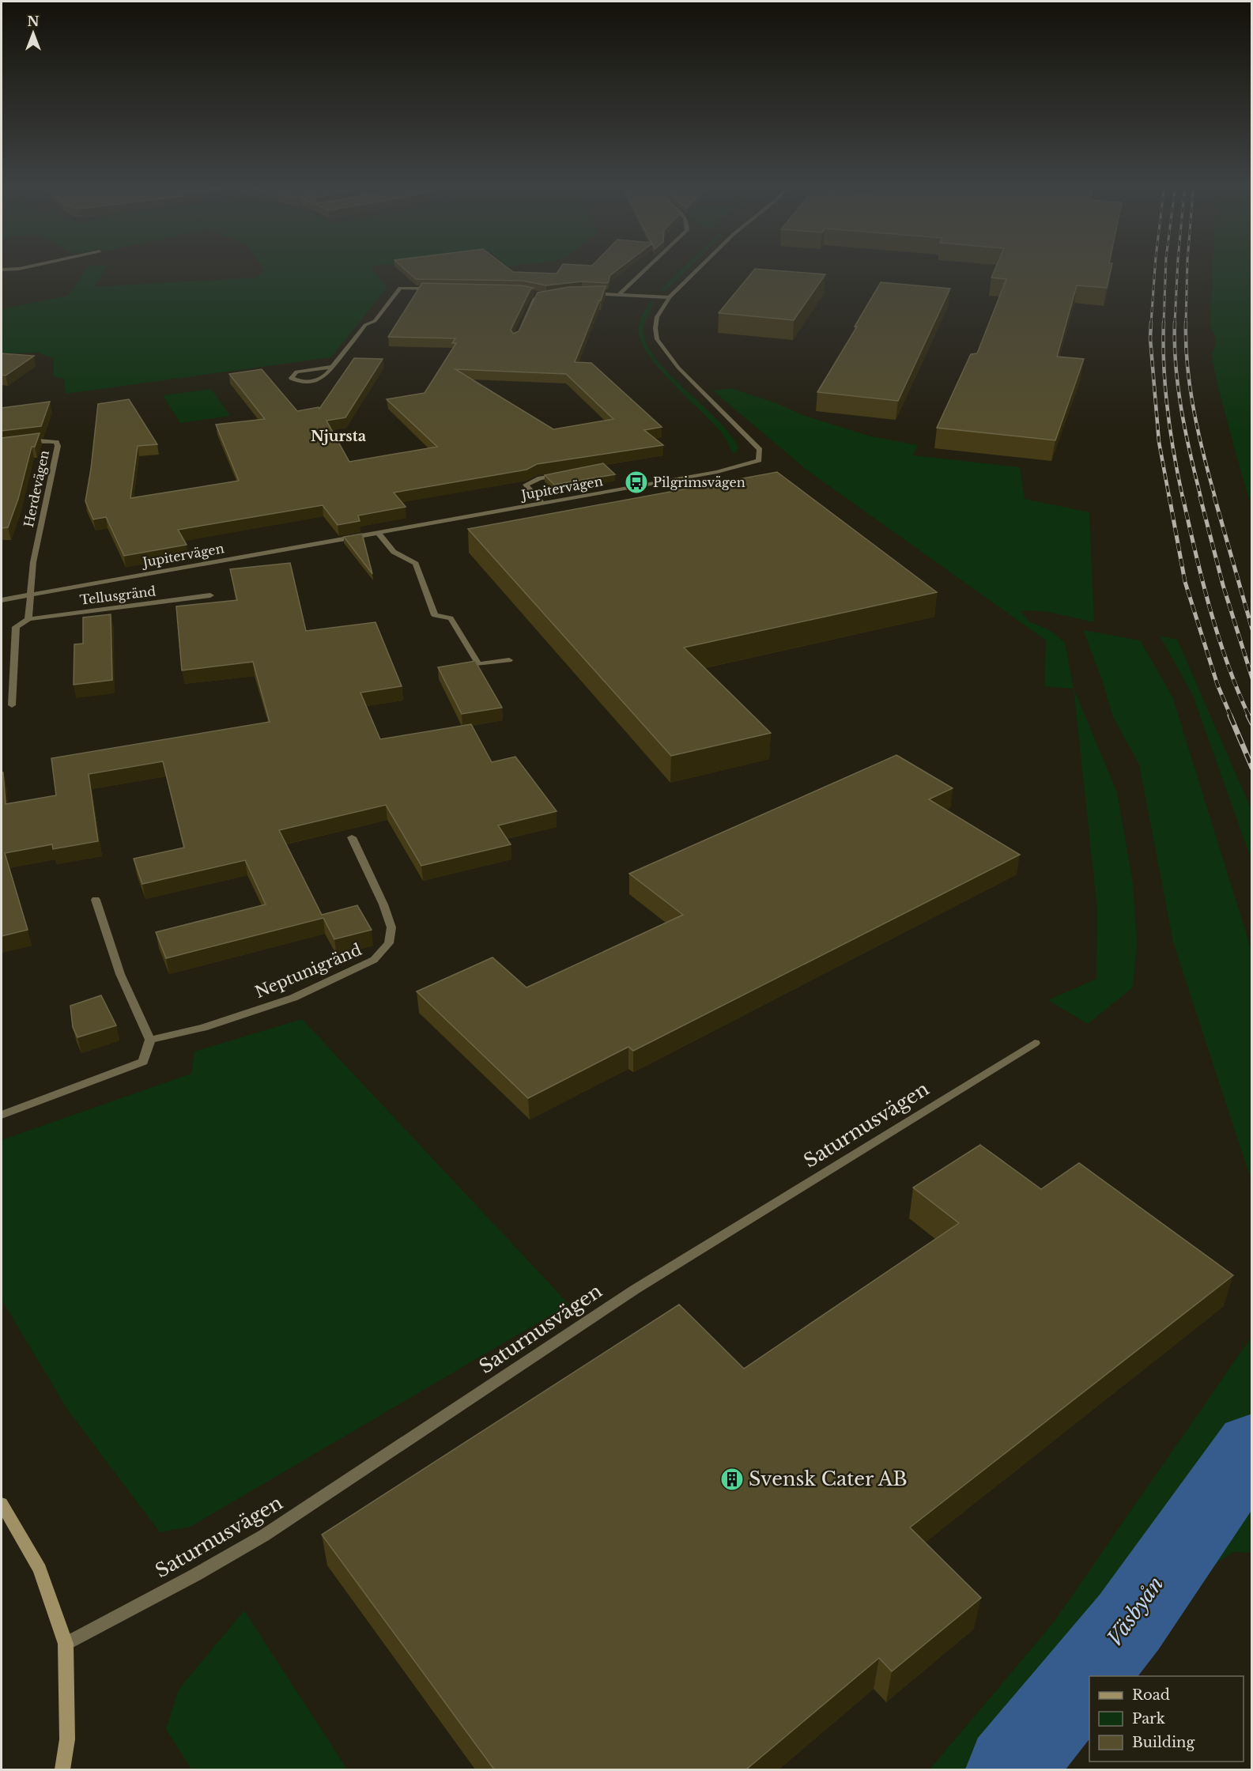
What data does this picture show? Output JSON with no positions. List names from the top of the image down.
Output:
{
  "streets": {
    "street": [
      "Jupitervägen",
      "Herdevägen",
      "Tellusgränd",
      "Neptunigränd",
      "Saturnusvägen"
    ]
  },
  "crossings": [
    ["Jupitervägen", "Herdevägen"]
  ],
  "districts": ["Njursta"],
  "water": ["Väsbyån"],
  "places": {
    "bus stop": ["Pilgrimsvägen"],
    "building": ["Svensk Cater AB"]
  },
  "legend": ["Road", "Park", "Building"],
  "north": "top"
}
